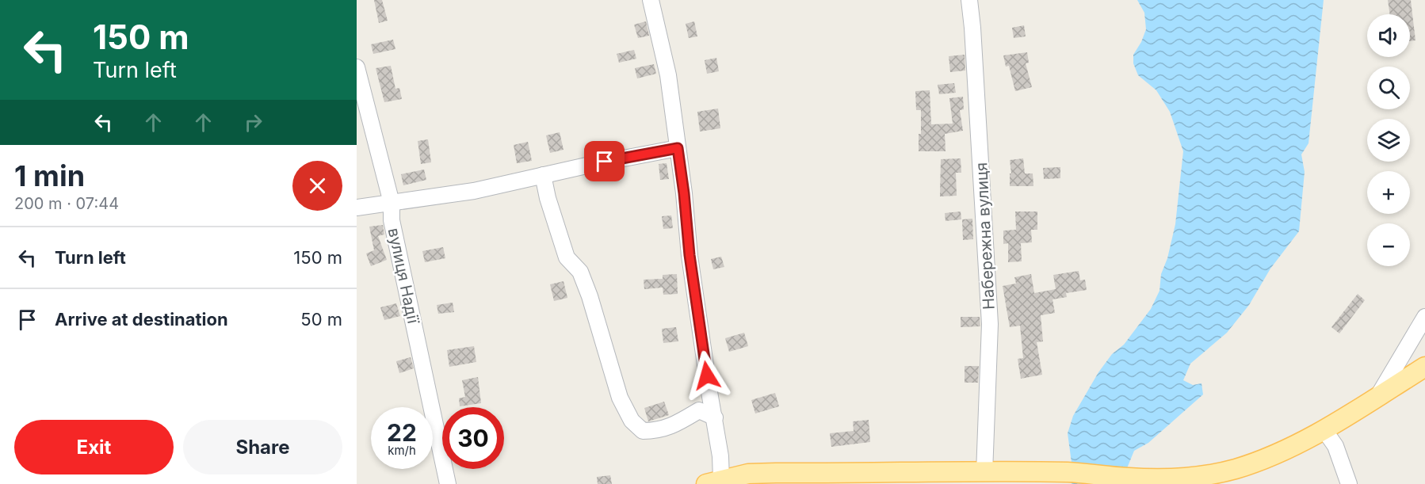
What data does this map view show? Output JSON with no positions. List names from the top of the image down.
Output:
{
  "streets": {
    "street": ["Набережна вулиця", "вулиця Надії"]
  },
  "page": {
    "turn": ["150 m", "Turn left"],
    "map_buttons": ["+", "−"],
    "heading": ["1 min", "200 m · 07:44"],
    "list": [
      {
        "name": "Turn left",
        "value": "150 m"
      },
      {
        "name": "Arrive at destination",
        "value": "50 m"
      }
    ],
    "speed": "22 km/h",
    "limit": "30",
    "buttons": ["Exit", "Share"]
  }
}
